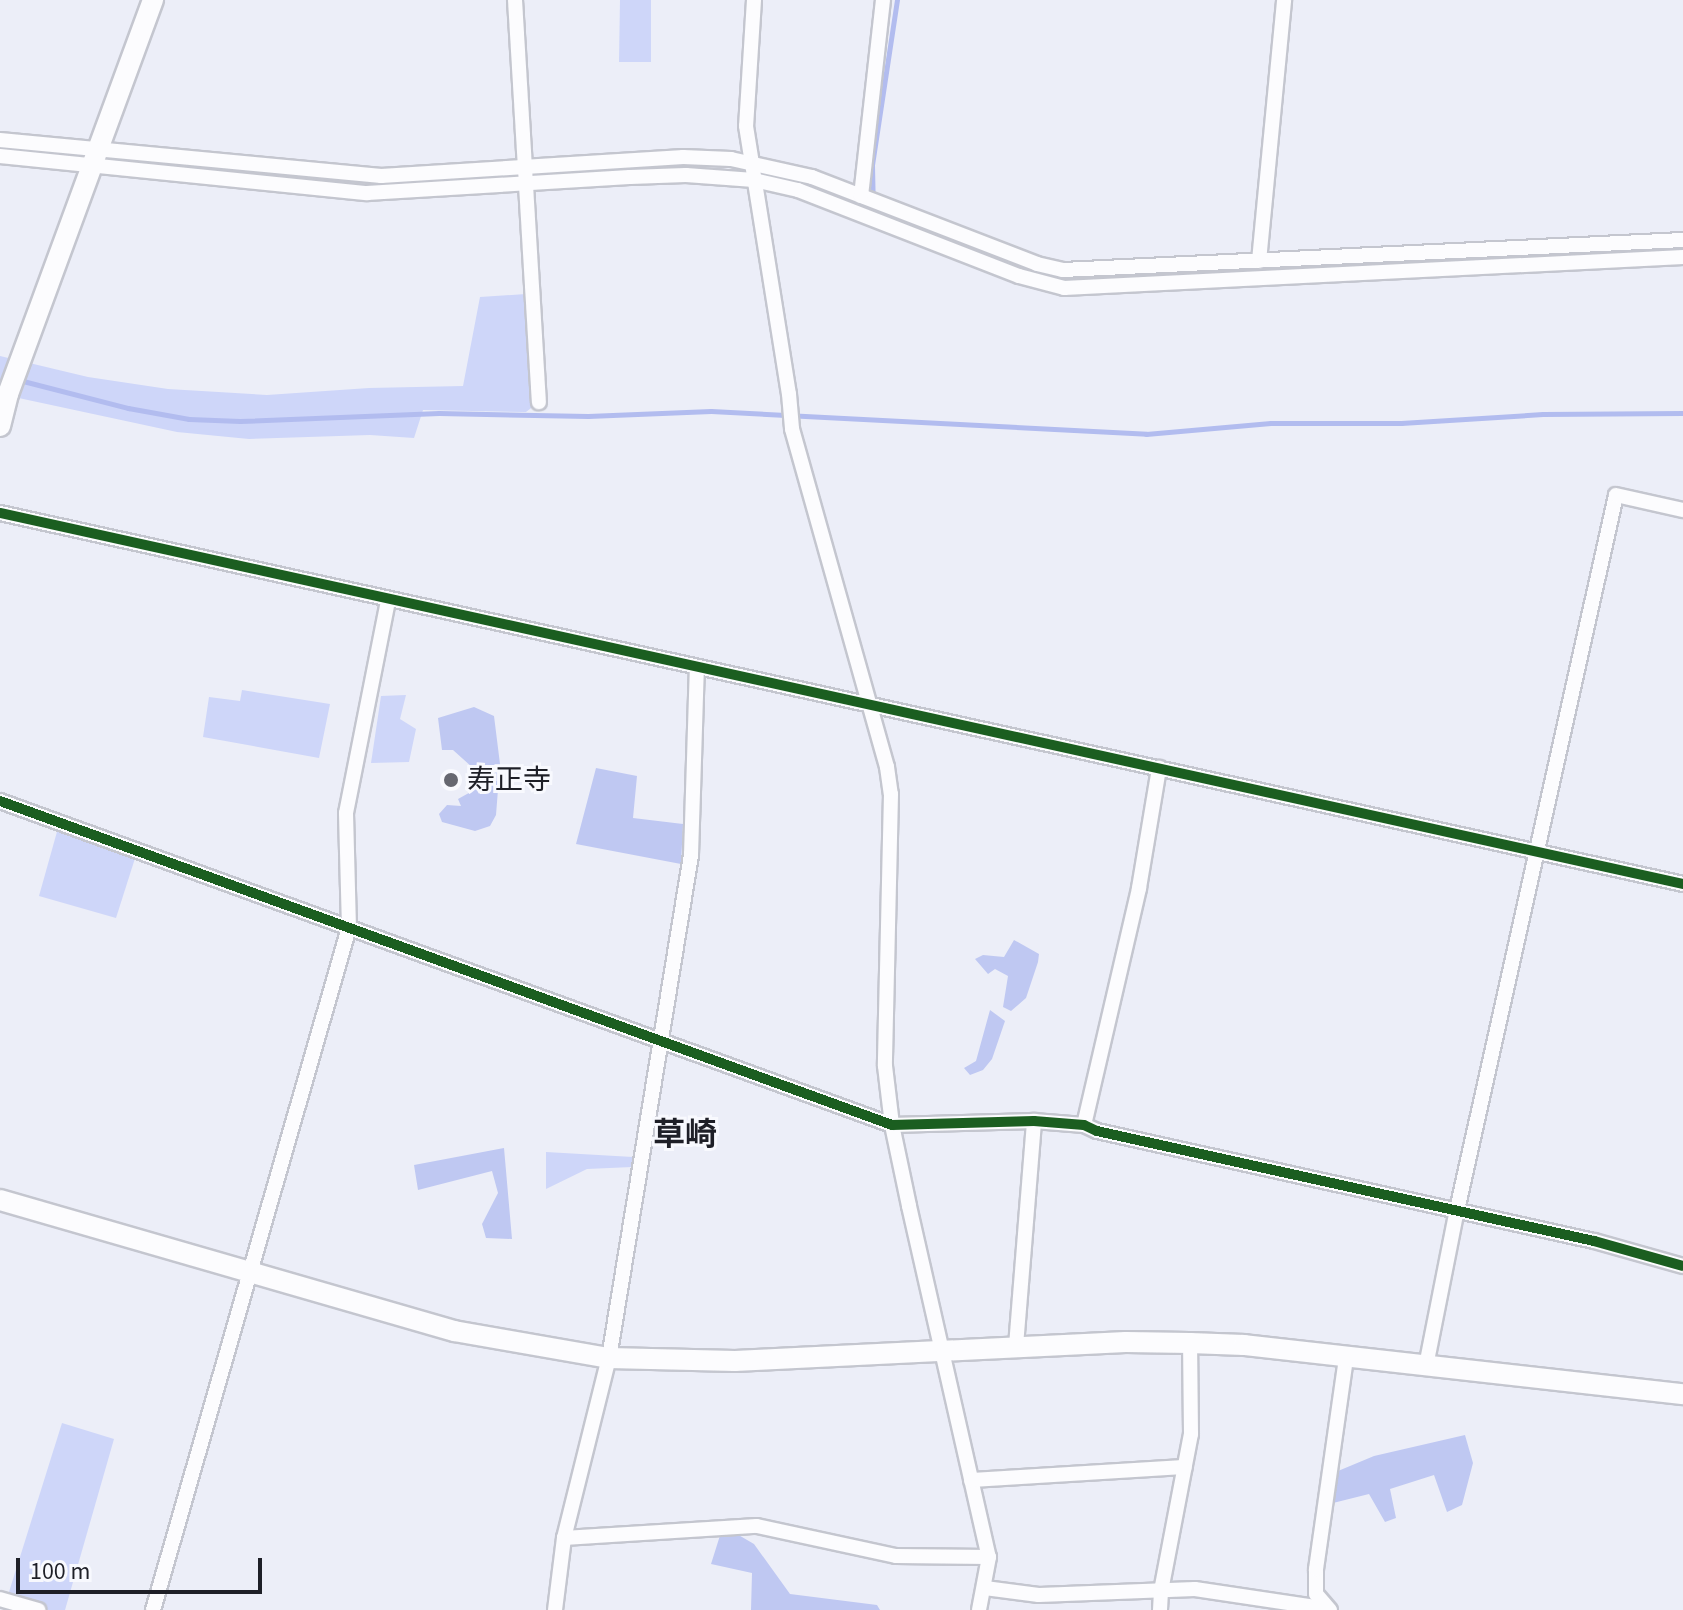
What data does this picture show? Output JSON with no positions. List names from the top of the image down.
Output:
{
  "districts": ["草崎"],
  "places": ["寿正寺"],
  "scale_bar": "100 m"
}
